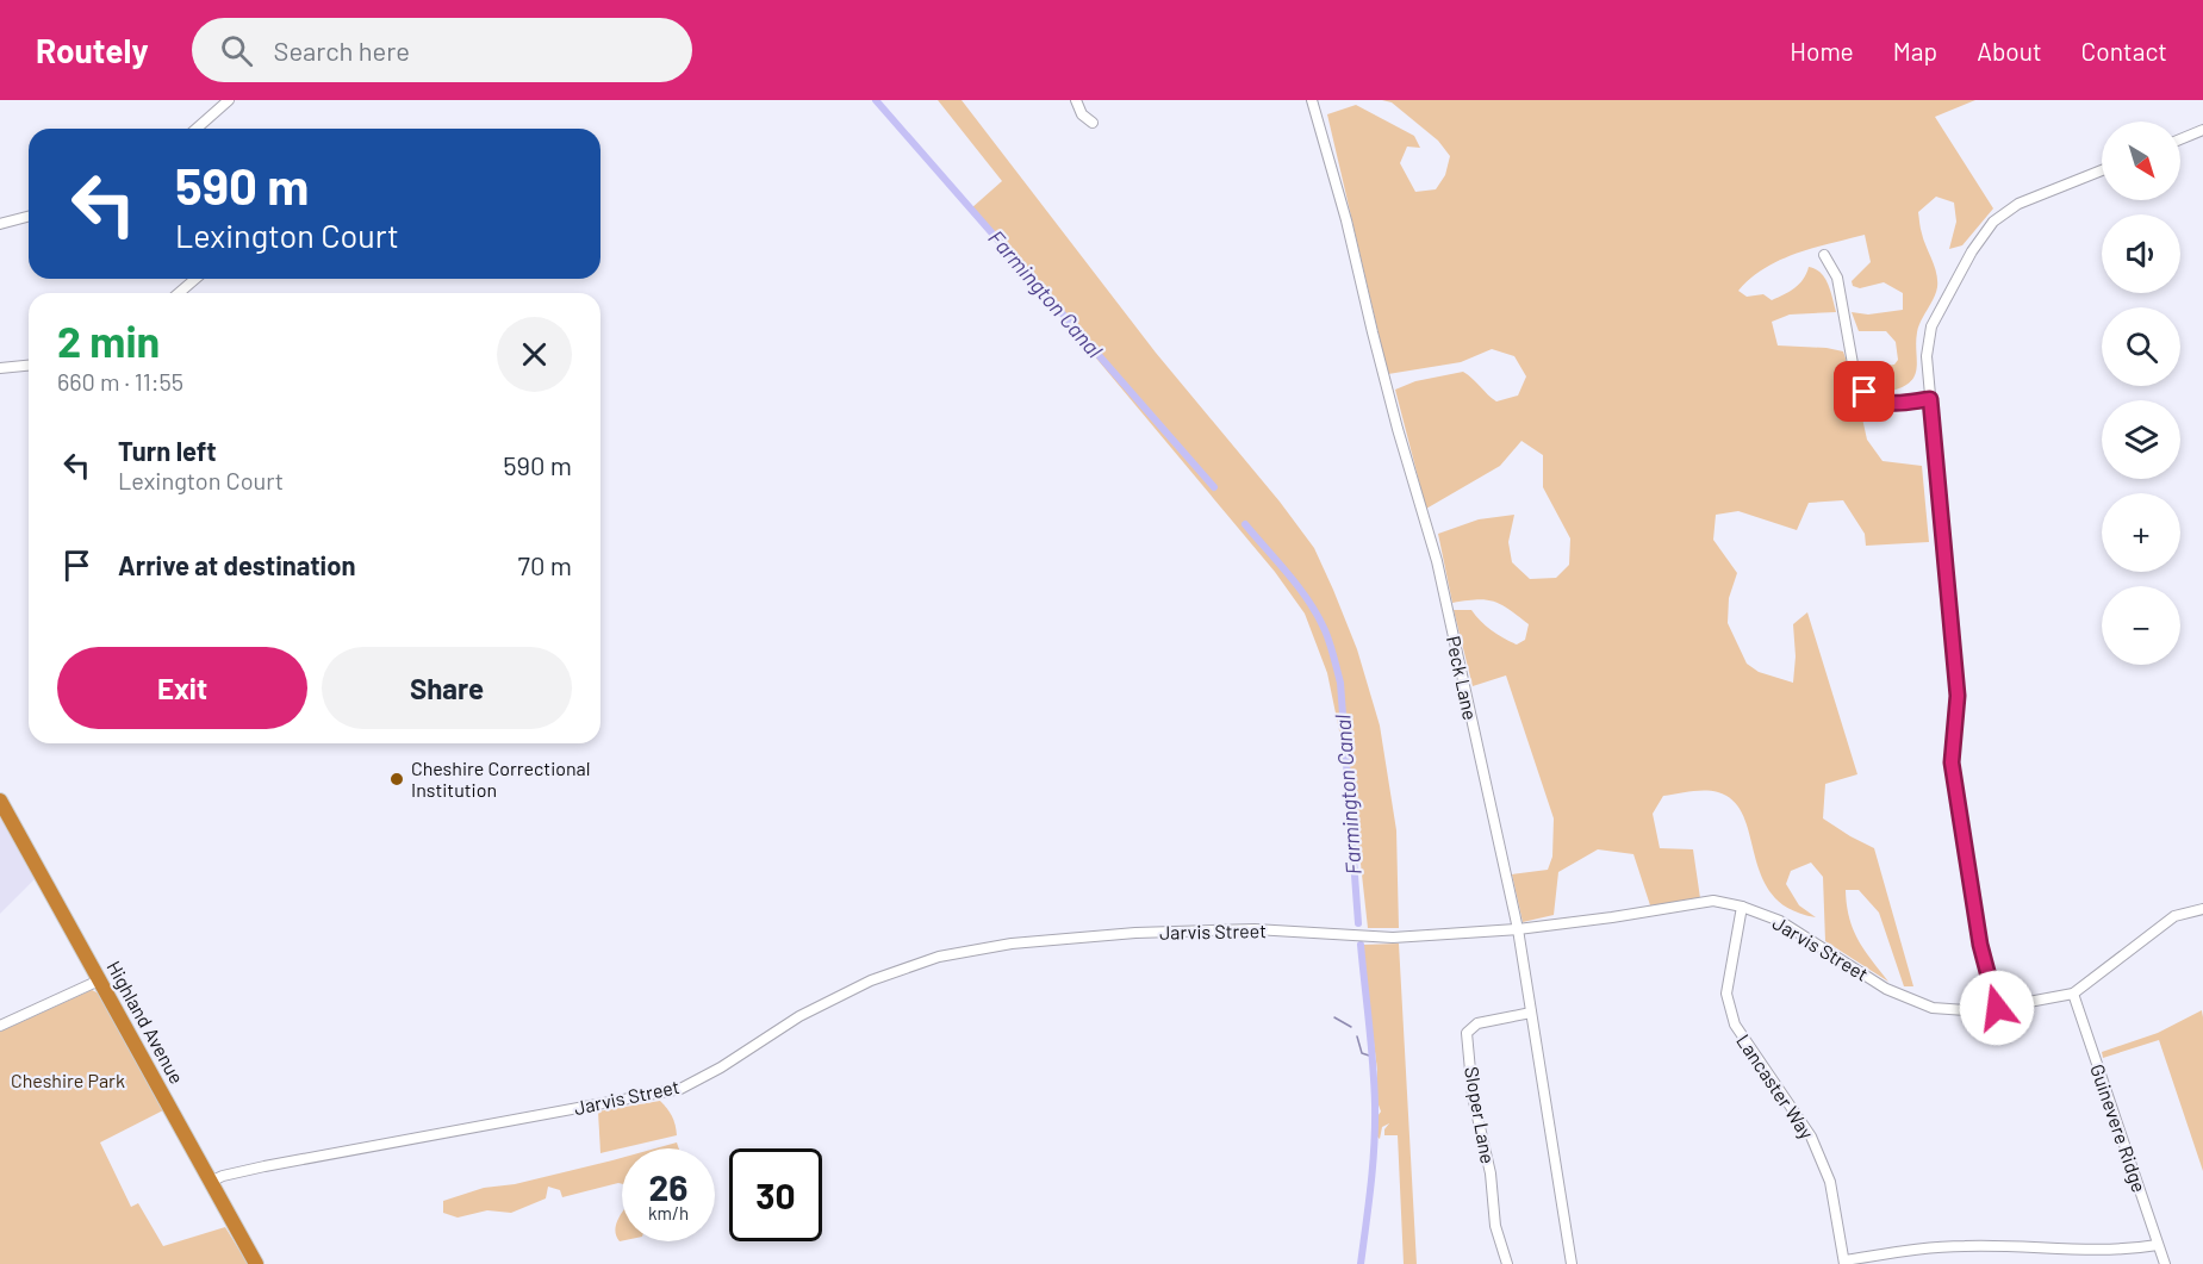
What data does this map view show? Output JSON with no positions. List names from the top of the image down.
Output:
{
  "streets": {
    "highway": ["Highland Avenue"],
    "street": [
      "Peck Lane",
      "Jarvis Street",
      "Lancaster Way",
      "Sloper Lane",
      "Guinevere Ridge"
    ]
  },
  "crossings": [
    ["Peck Lane", "Jarvis Street"],
    ["Peck Lane", "Sloper Lane"],
    ["Jarvis Street", "Highland Avenue"],
    ["Jarvis Street", "Lancaster Way"],
    ["Jarvis Street", "Guinevere Ridge"]
  ],
  "water": ["Farmington Canal"],
  "parks": ["Cheshire Park"],
  "places": ["Cheshire Correctional Institution"],
  "north": "bottom right",
  "page": {
    "header": "Routely",
    "search": "Search here",
    "nav": [
      "Home",
      "Map",
      "About",
      "Contact"
    ],
    "map_buttons": ["+", "−"],
    "turn": ["590 m", "Lexington Court"],
    "heading": ["2 min", "660 m · 11:55"],
    "list": [
      {
        "name": "Turn left",
        "note": "Lexington Court",
        "value": "590 m"
      },
      {
        "name": "Arrive at destination",
        "value": "70 m"
      }
    ],
    "buttons": ["Exit", "Share"],
    "speed": "26 km/h",
    "limit": "30"
  }
}
